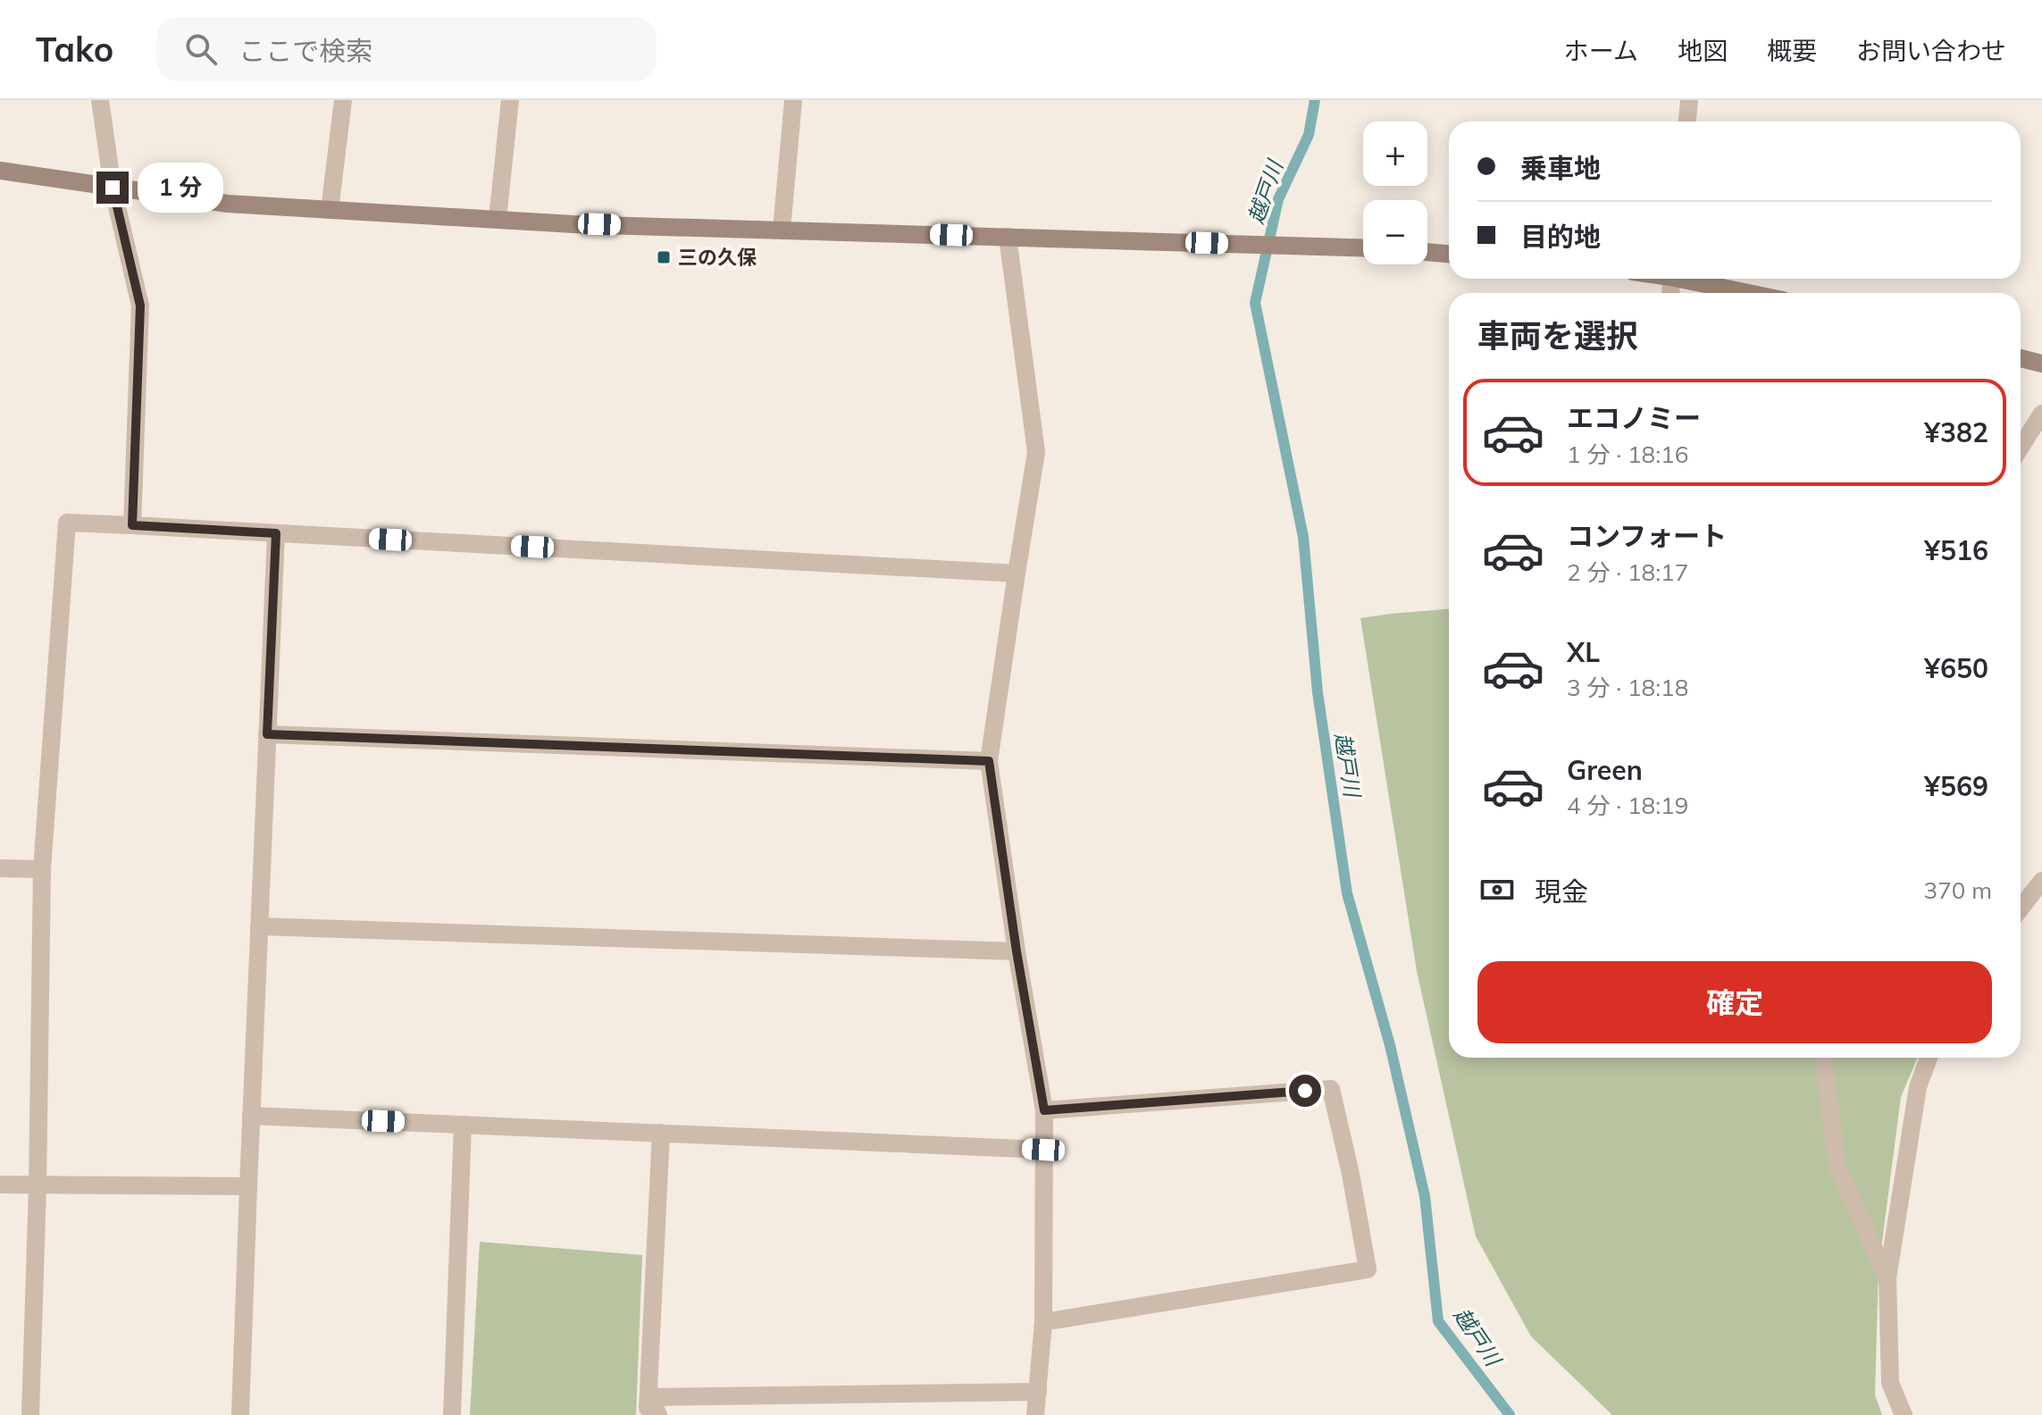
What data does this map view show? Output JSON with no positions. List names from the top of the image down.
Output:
{
  "water": ["越戸川"],
  "places": {
    "transit": ["三の久保"]
  },
  "page": {
    "header": "Tako",
    "search": "ここで検索",
    "nav": [
      "ホーム",
      "地図",
      "概要",
      "お問い合わせ"
    ],
    "map_buttons": ["+", "−"],
    "banner": ["乗車地", "目的地"],
    "bubble": "1 分",
    "heading": "車両を選択",
    "list": [
      {
        "name": "エコノミー",
        "note": "1 分 · 18:16",
        "value": "¥382"
      },
      {
        "name": "コンフォート",
        "note": "2 分 · 18:17",
        "value": "¥516"
      },
      {
        "name": "XL",
        "note": "3 分 · 18:18",
        "value": "¥650"
      },
      {
        "name": "Green",
        "note": "4 分 · 18:19",
        "value": "¥569"
      }
    ],
    "pay": ["現金", "370 m"],
    "buttons": "確定"
  }
}
